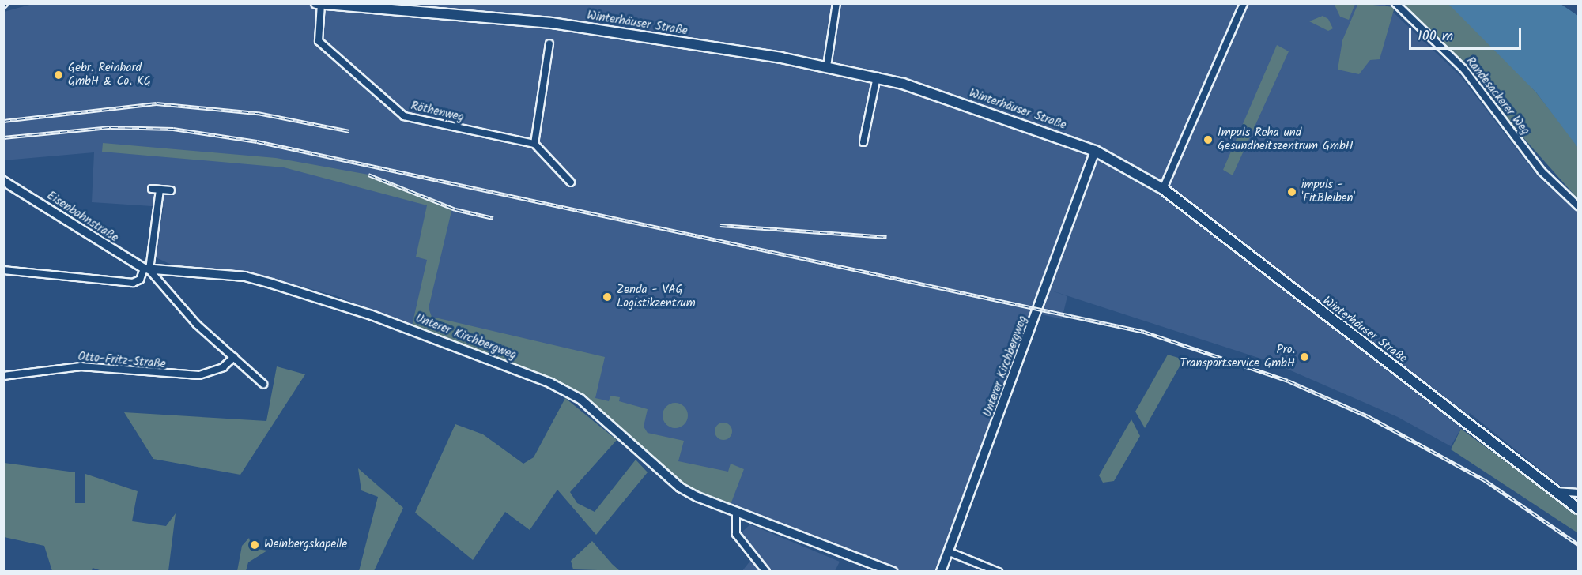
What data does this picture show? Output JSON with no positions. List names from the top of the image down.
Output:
{
  "streets": {
    "main road": ["Winterhäuser Straße"],
    "street": [
      "Randesackerer Weg",
      "Röthenweg",
      "Eisenbahnstraße",
      "Unterer Kirchbergweg",
      "Otto-Fritz-Straße"
    ]
  },
  "crossings": [
    ["Winterhäuser Straße", "Röthenweg"],
    ["Winterhäuser Straße", "Unterer Kirchbergweg"],
    ["Eisenbahnstraße", "Unterer Kirchbergweg"],
    ["Eisenbahnstraße", "Otto-Fritz-Straße"]
  ],
  "places": [
    "Gebr. Reinhard GmbH & Co. KG",
    "Impuls Reha und Gesundheitszentrum GmbH",
    "impuls - 'FitBleiben'",
    "Zenda - VAG Logistikzentrum",
    "Pro. Transportservice GmbH",
    "Weinbergskapelle"
  ],
  "scale_bar": "100 m"
}
